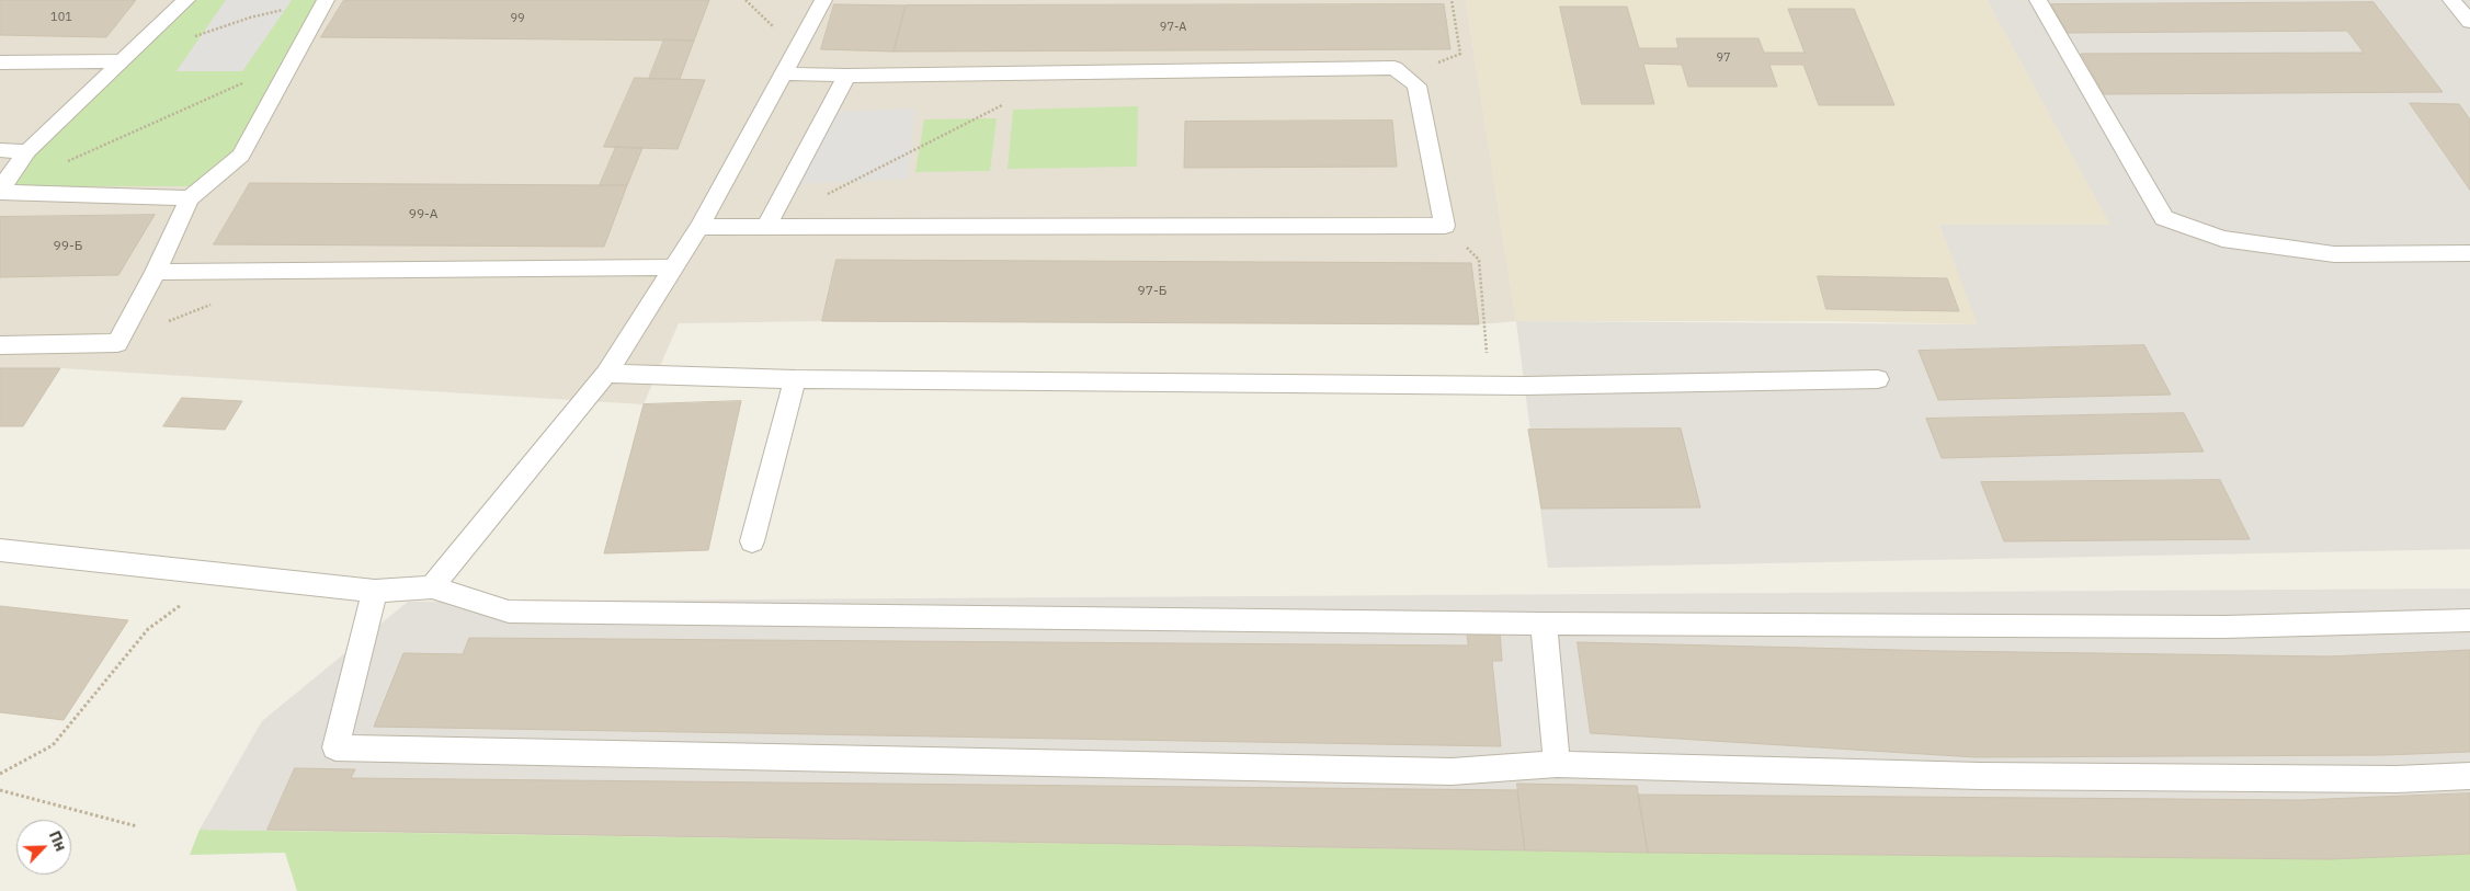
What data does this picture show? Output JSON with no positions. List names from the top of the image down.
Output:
{
  "house_numbers": [
    "101",
    "99",
    "97-А",
    "97",
    "99-А",
    "99-Б",
    "97-Б"
  ],
  "north": "top right"
}
